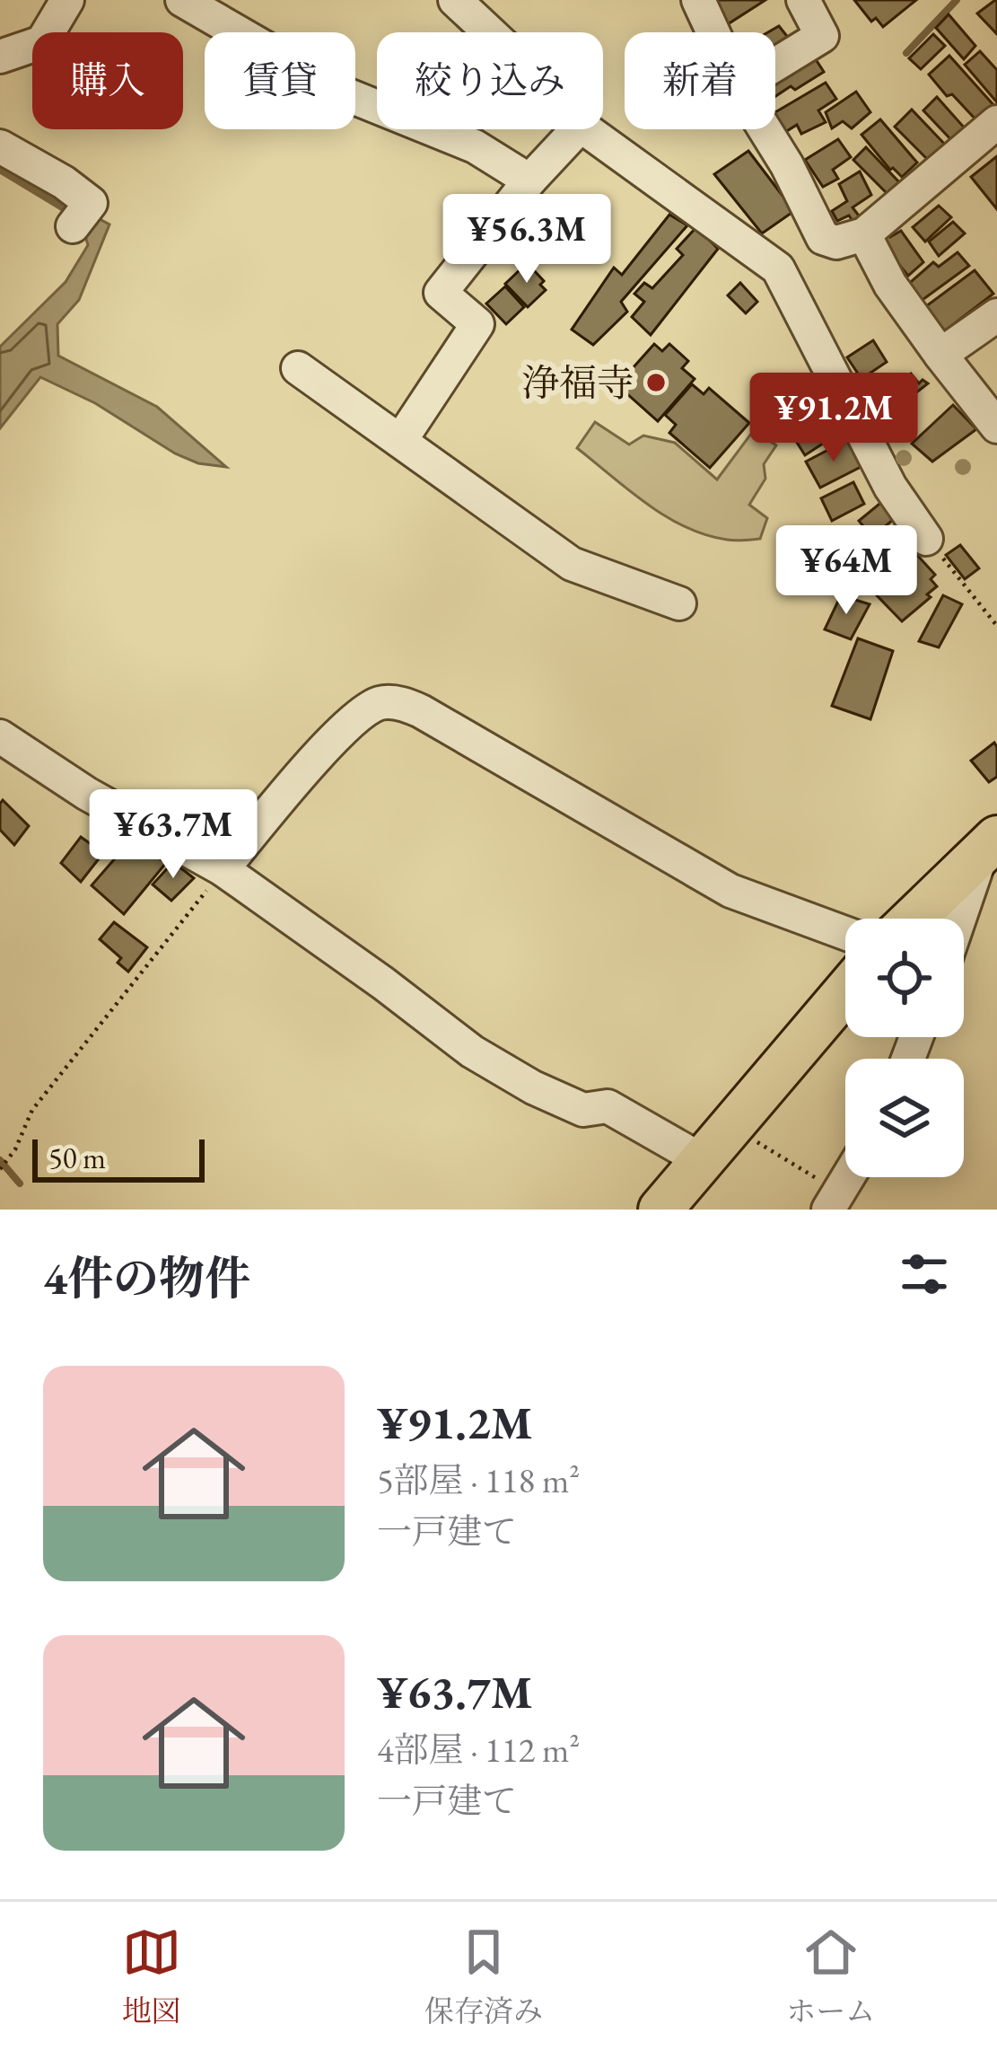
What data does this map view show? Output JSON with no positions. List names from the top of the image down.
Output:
{
  "places": ["浄福寺"],
  "scale_bar": "50 m",
  "page": {
    "chip": [
      "購入",
      "賃貸",
      "絞り込み",
      "新着"
    ],
    "price": [
      "¥56.3M",
      "¥91.2M",
      "¥64M",
      "¥63.7M"
    ],
    "scale": "50 m",
    "heading": "4件の物件",
    "list": [
      {
        "name": "¥91.2M",
        "note": "5部屋 · 118 m² · 一戸建て"
      },
      {
        "name": "¥63.7M",
        "note": "4部屋 · 112 m² · 一戸建て"
      }
    ],
    "tabs": ["地図", "保存済み", "ホーム"]
  }
}
